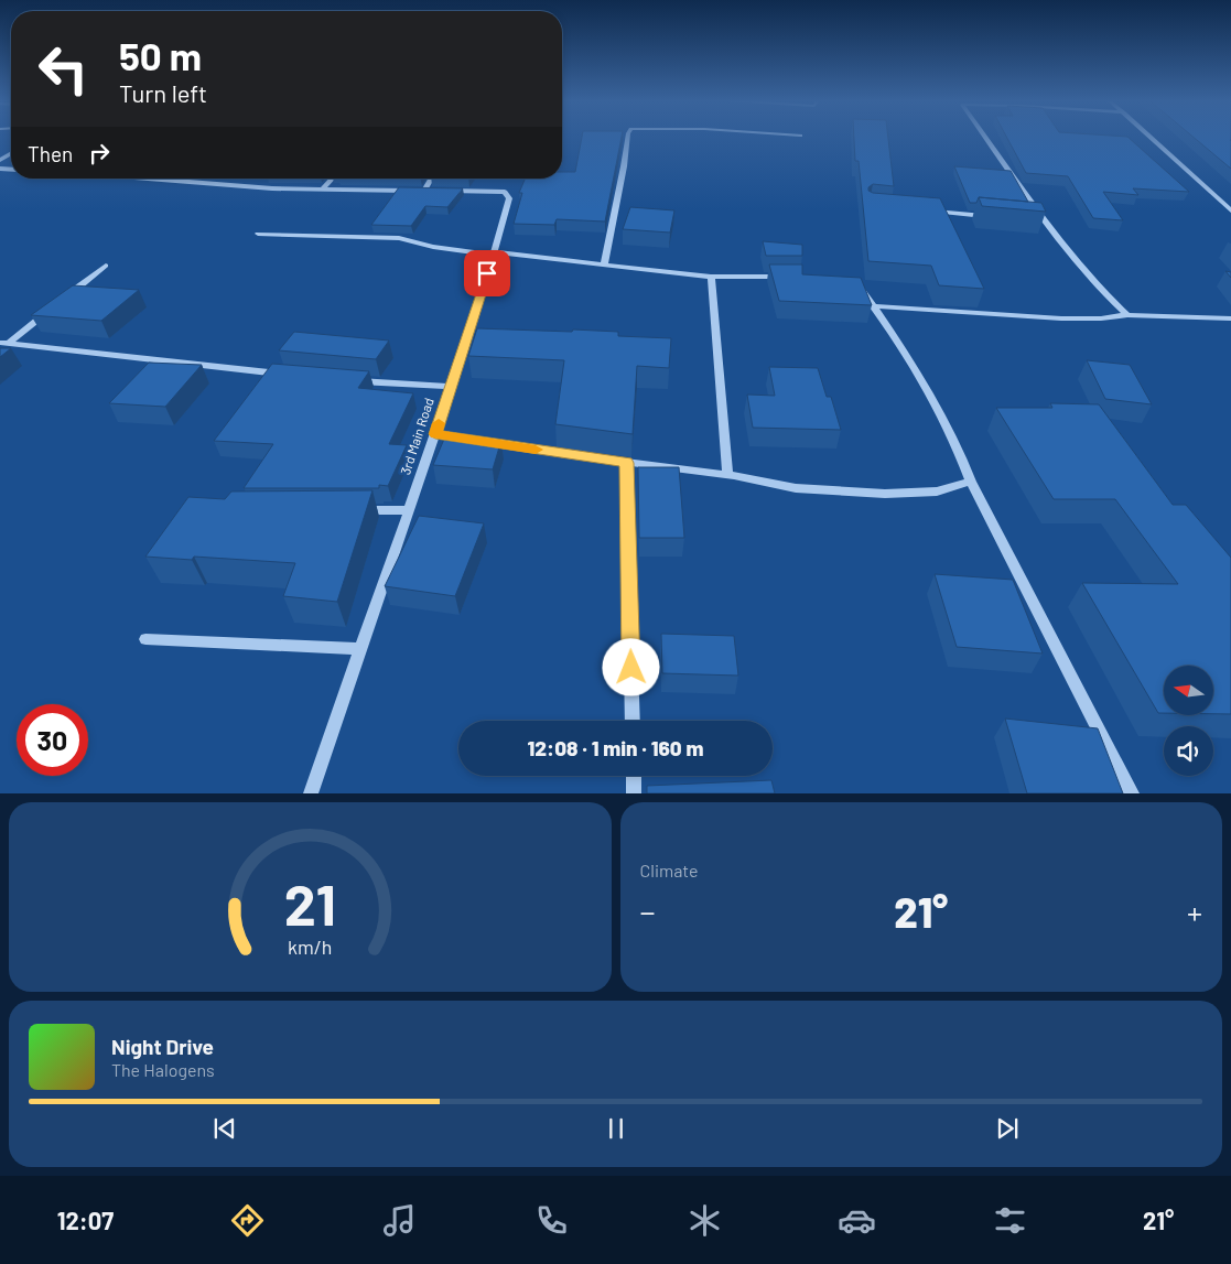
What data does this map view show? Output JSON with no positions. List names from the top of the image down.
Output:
{
  "streets": {
    "street": ["3rd Main Road"]
  },
  "north": "left",
  "page": {
    "turn": ["50 m", "Turn left"],
    "then": "Then",
    "limit": "30",
    "trip": "12:08 · 1 min · 160 m",
    "tile": "Climate",
    "heat": ["−", "21°", "+"],
    "song": ["Night Drive", "The Halogens"],
    "tabs": ["12:07", "21°"],
    "gauge": ["21", "km/h"]
  }
}
